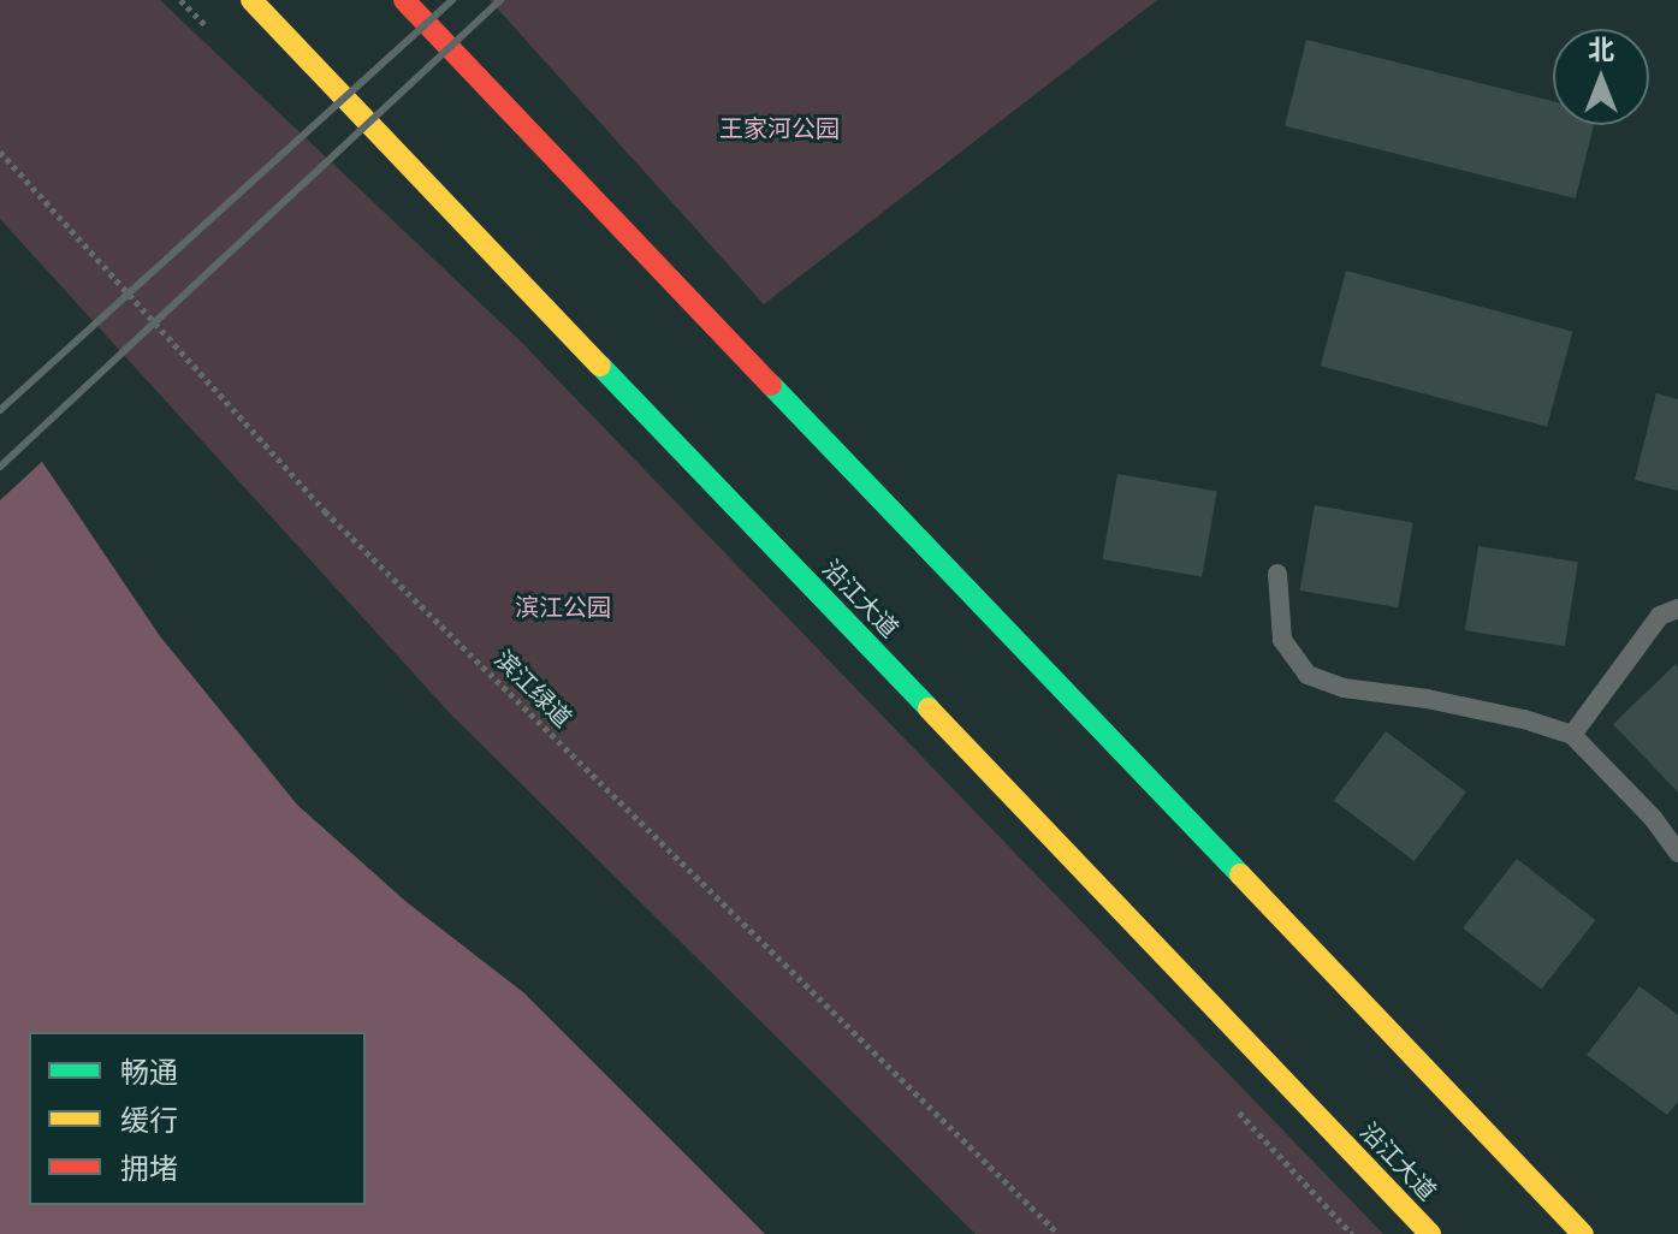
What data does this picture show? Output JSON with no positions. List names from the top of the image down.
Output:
{
  "streets": {
    "main road": ["沿江大道"],
    "path": ["滨江绿道"]
  },
  "parks": ["王家河公园", "滨江公园"],
  "legend": ["畅通", "缓行", "拥堵"],
  "north": "top"
}
